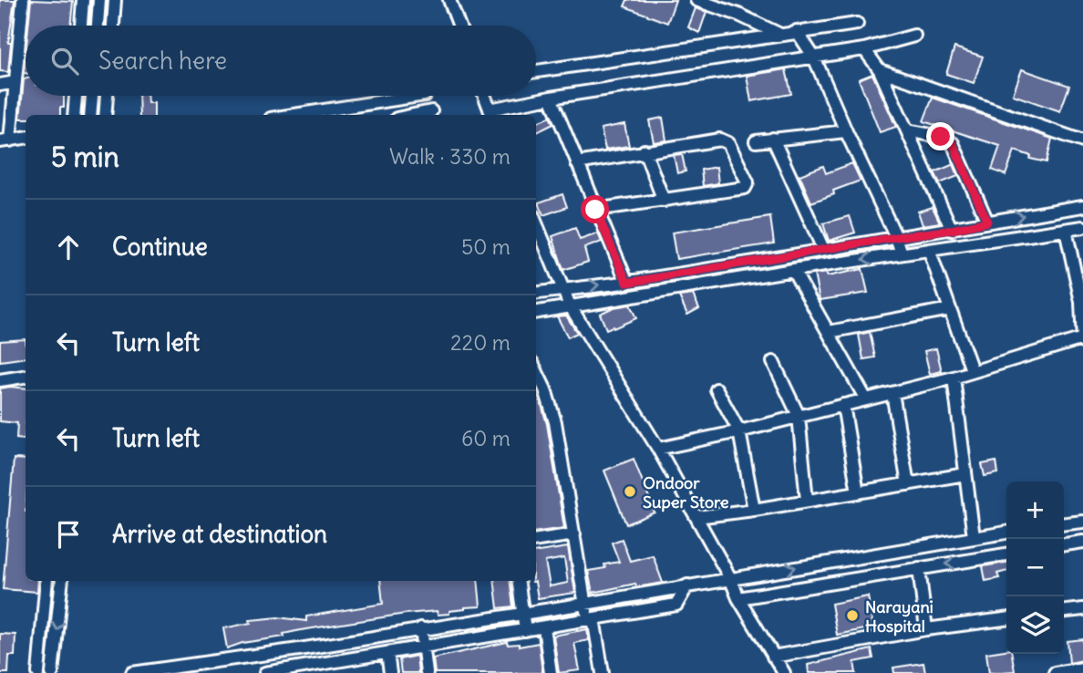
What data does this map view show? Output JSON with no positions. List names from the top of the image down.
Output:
{
  "places": ["Ondoor Super Store", "Narayani Hospital"],
  "page": {
    "search": "Search here",
    "heading": ["5 min", "Walk · 330 m"],
    "list": [
      ["Continue", "50 m"],
      ["Turn left", "220 m"],
      ["Turn left", "60 m"],
      "Arrive at destination"
    ],
    "map_buttons": ["+", "−"]
  }
}
